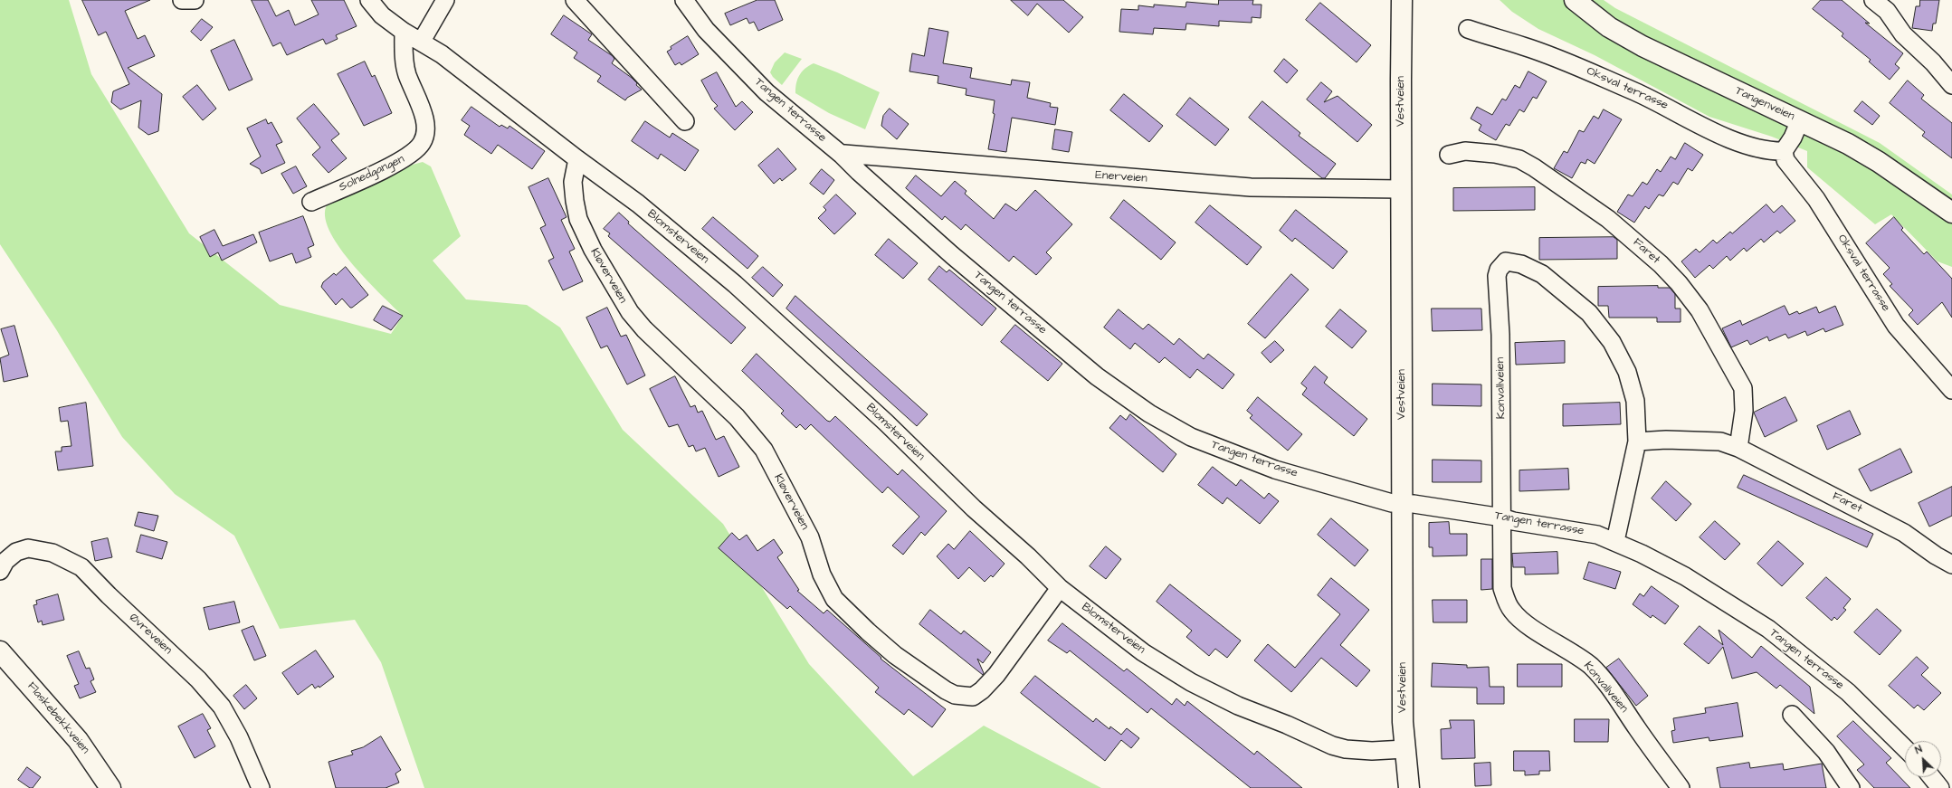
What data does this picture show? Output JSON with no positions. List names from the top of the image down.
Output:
{
  "streets": {
    "main road": ["Vestveien", "Tangenveien", "Flaskebekkveien"],
    "street": [
      "Oksval terrasse",
      "Tangen terrasse",
      "Solnedgangen",
      "Enerveien",
      "Blomsterveien",
      "Faret",
      "Kløverveien",
      "Konvallveien",
      "Øvreveien"
    ]
  },
  "crossings": [
    ["Vestveien", "Tangen terrasse"],
    ["Vestveien", "Enerveien"],
    ["Vestveien", "Blomsterveien"],
    ["Tangen terrasse", "Enerveien"],
    ["Tangen terrasse", "Konvallveien"],
    ["Blomsterveien", "Kløverveien"],
    ["Faret", "Konvallveien"]
  ],
  "north": "top left"
}
